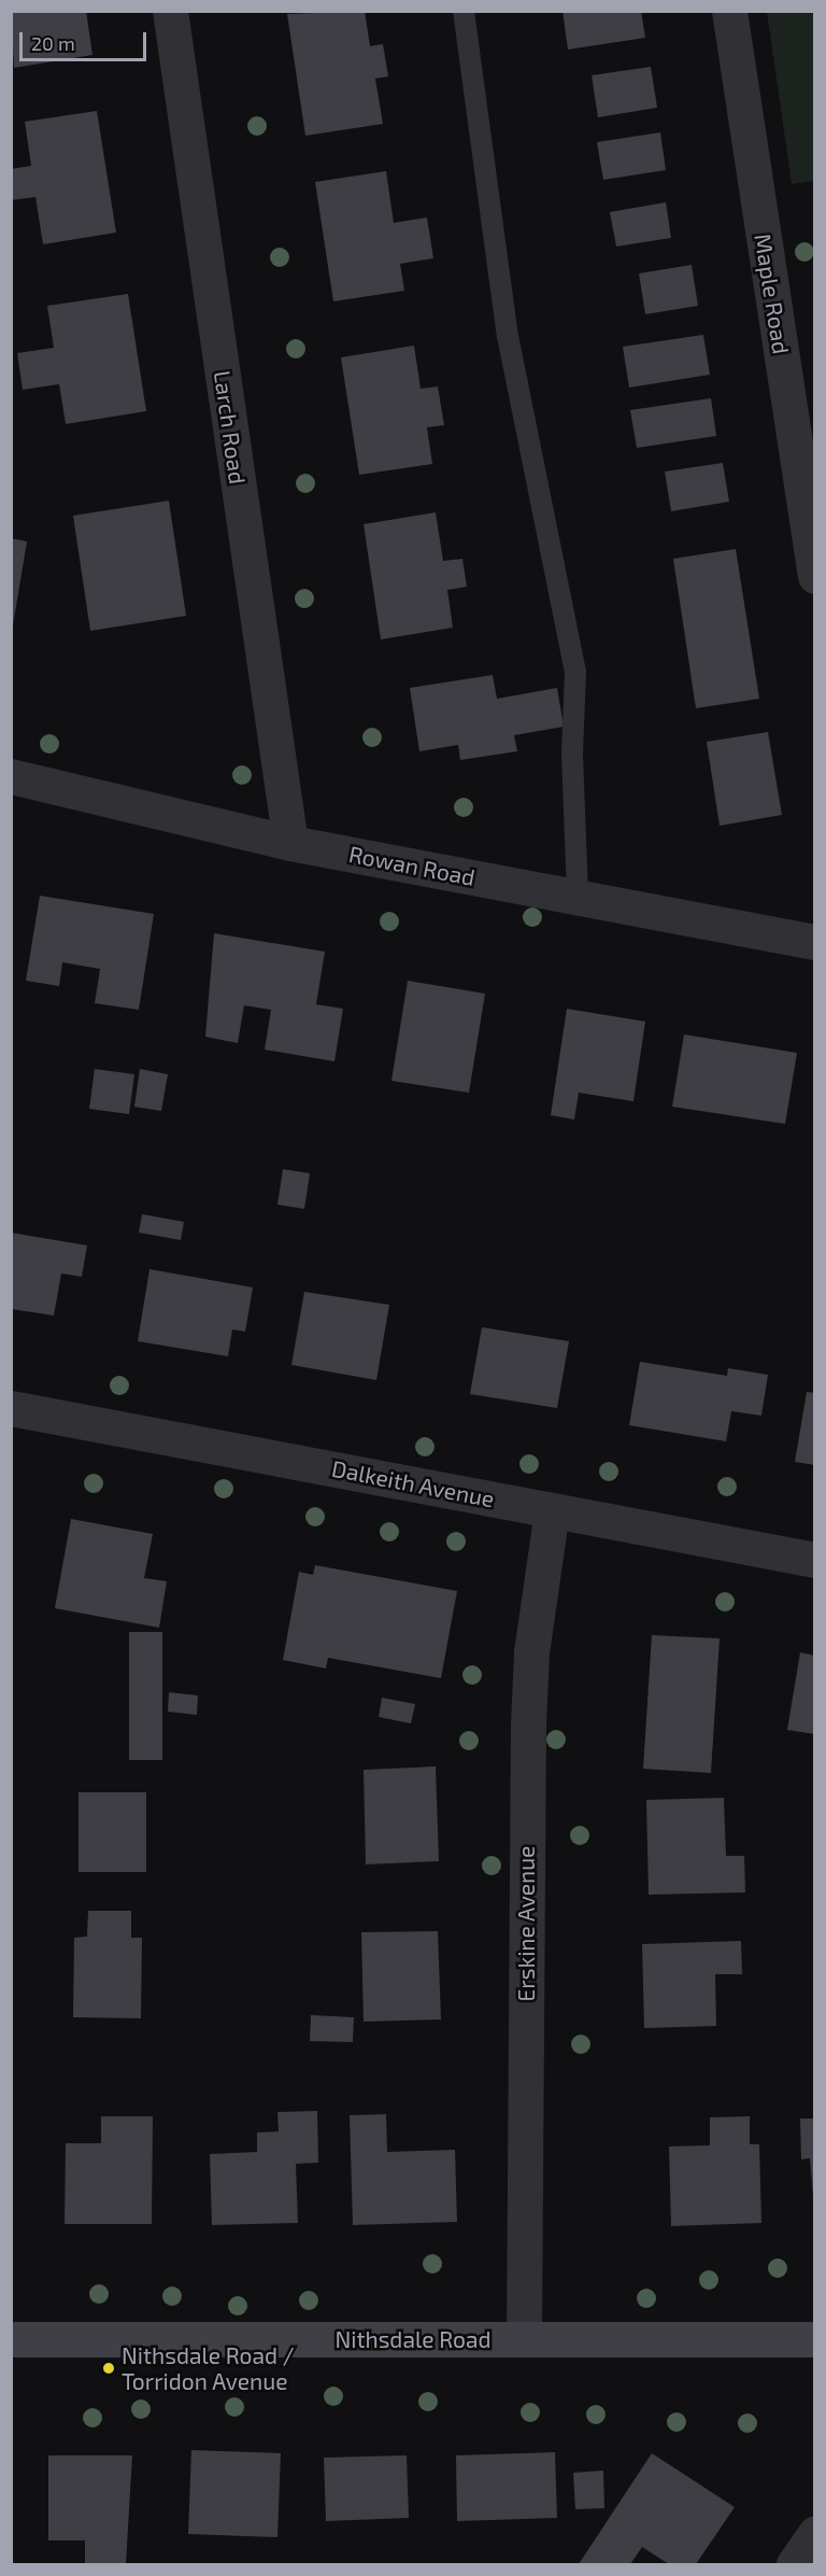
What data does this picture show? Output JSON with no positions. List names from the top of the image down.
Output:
{
  "streets": {
    "street": [
      "Maple Road",
      "Larch Road",
      "Rowan Road",
      "Dalkeith Avenue",
      "Erskine Avenue",
      "Nithsdale Road"
    ]
  },
  "crossings": [
    ["Larch Road", "Rowan Road"],
    ["Dalkeith Avenue", "Erskine Avenue"],
    ["Erskine Avenue", "Nithsdale Road"]
  ],
  "places": ["Nithsdale Road / Torridon Avenue"],
  "scale_bar": "20 m"
}
